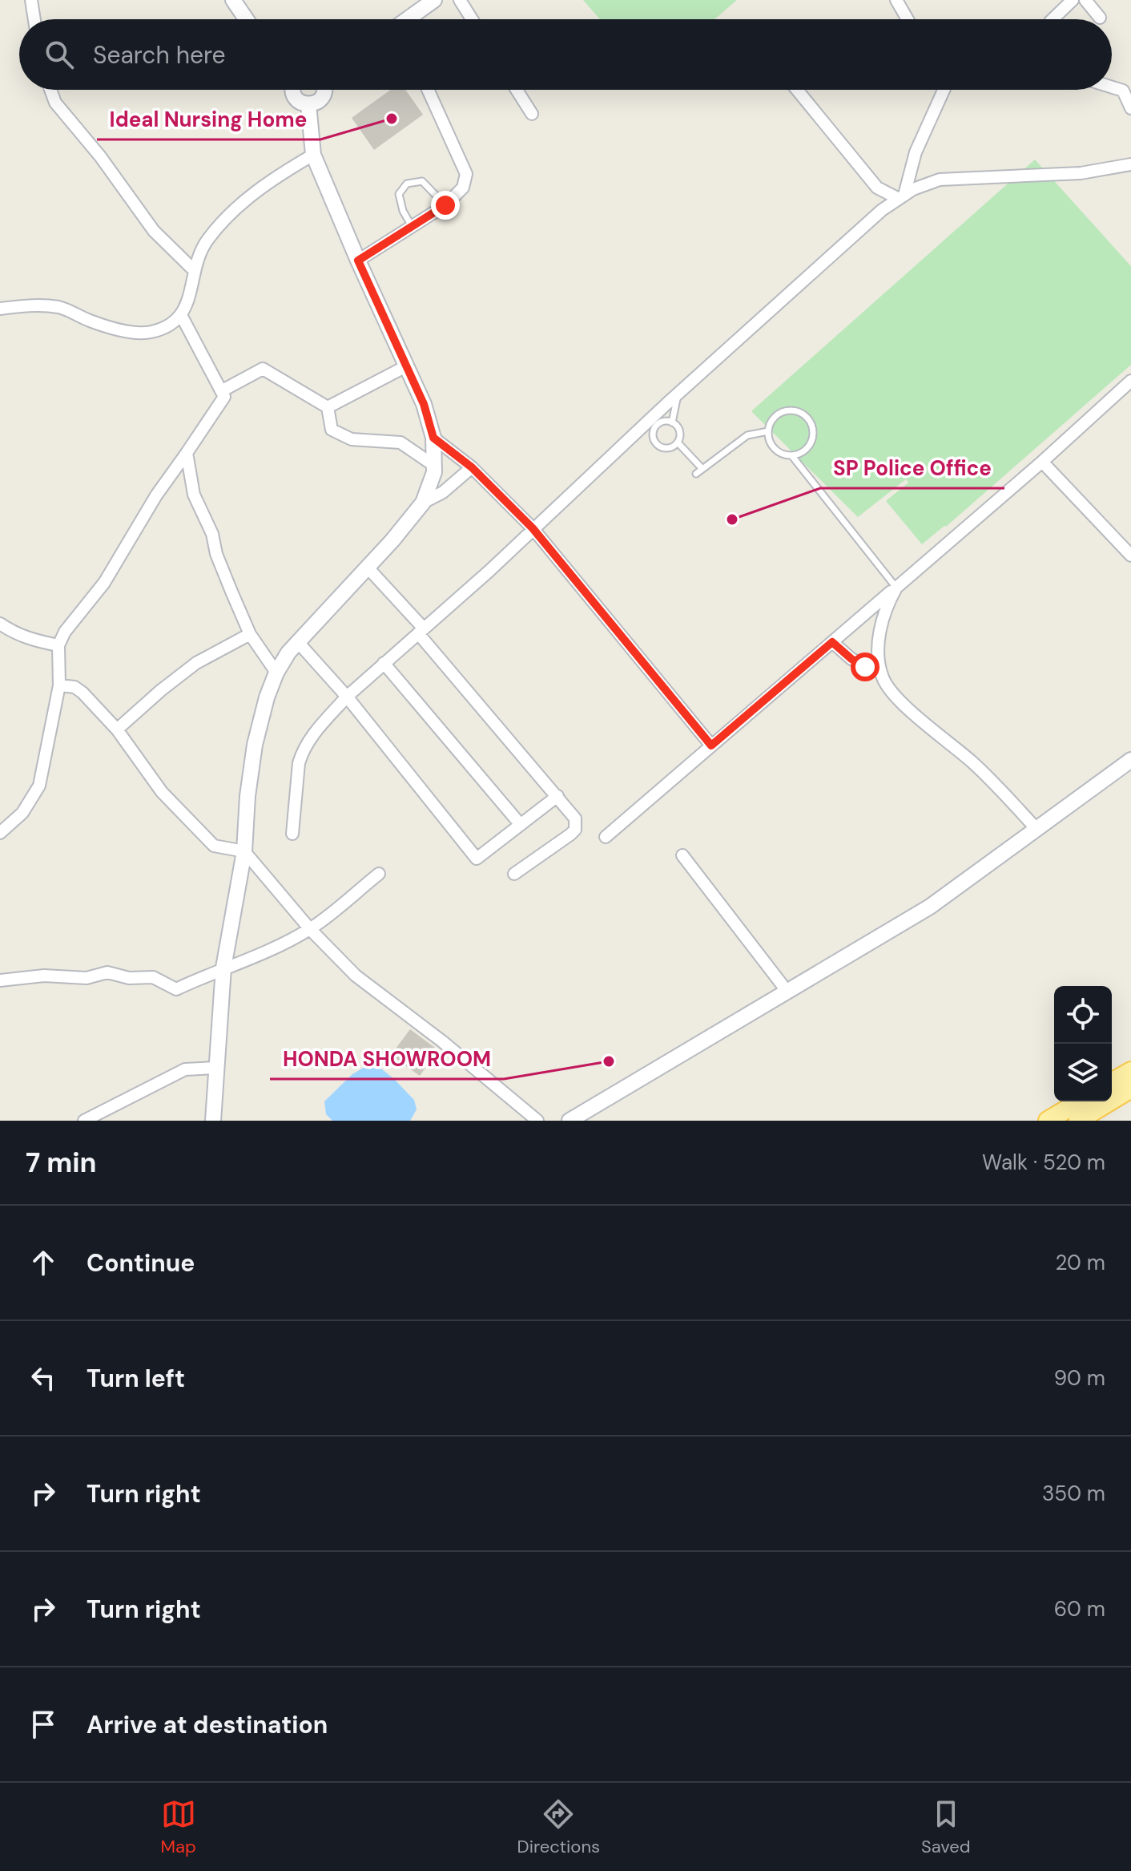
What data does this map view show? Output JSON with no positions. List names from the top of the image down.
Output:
{
  "places": ["Ideal Nursing Home", "SP Police Office", "HONDA SHOWROOM"],
  "page": {
    "search": "Search here",
    "heading": ["7 min", "Walk · 520 m"],
    "list": [
      ["Continue", "20 m"],
      ["Turn left", "90 m"],
      ["Turn right", "350 m"],
      ["Turn right", "60 m"],
      "Arrive at destination"
    ],
    "nav": ["Map", "Directions", "Saved"]
  }
}
